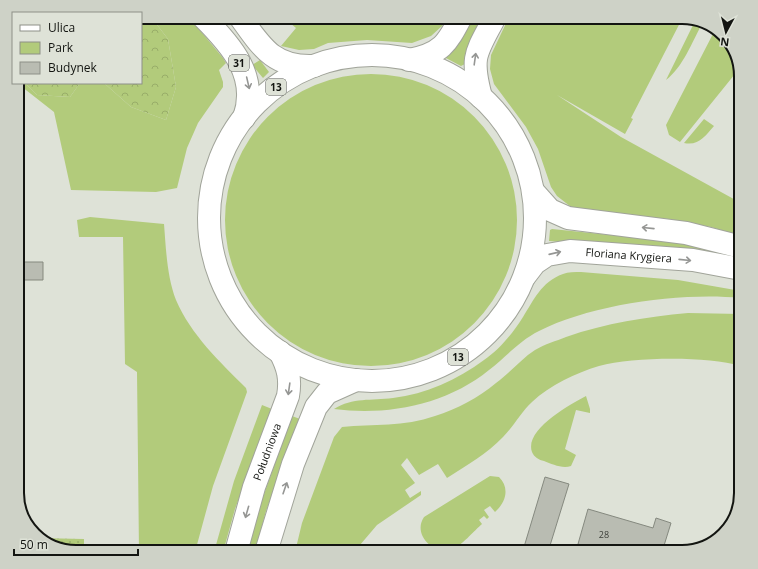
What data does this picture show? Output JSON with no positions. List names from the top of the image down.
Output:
{
  "streets": {
    "main road": [
      "31",
      "13",
      "Floriana Krygiera",
      "Południowa"
    ]
  },
  "crossings": [
    ["31", "13"],
    ["13", "Floriana Krygiera"],
    ["13", "Południowa"]
  ],
  "house_numbers": ["28"],
  "legend": ["Ulica", "Park", "Budynek"],
  "scale_bar": "50 m",
  "north": "bottom"
}
